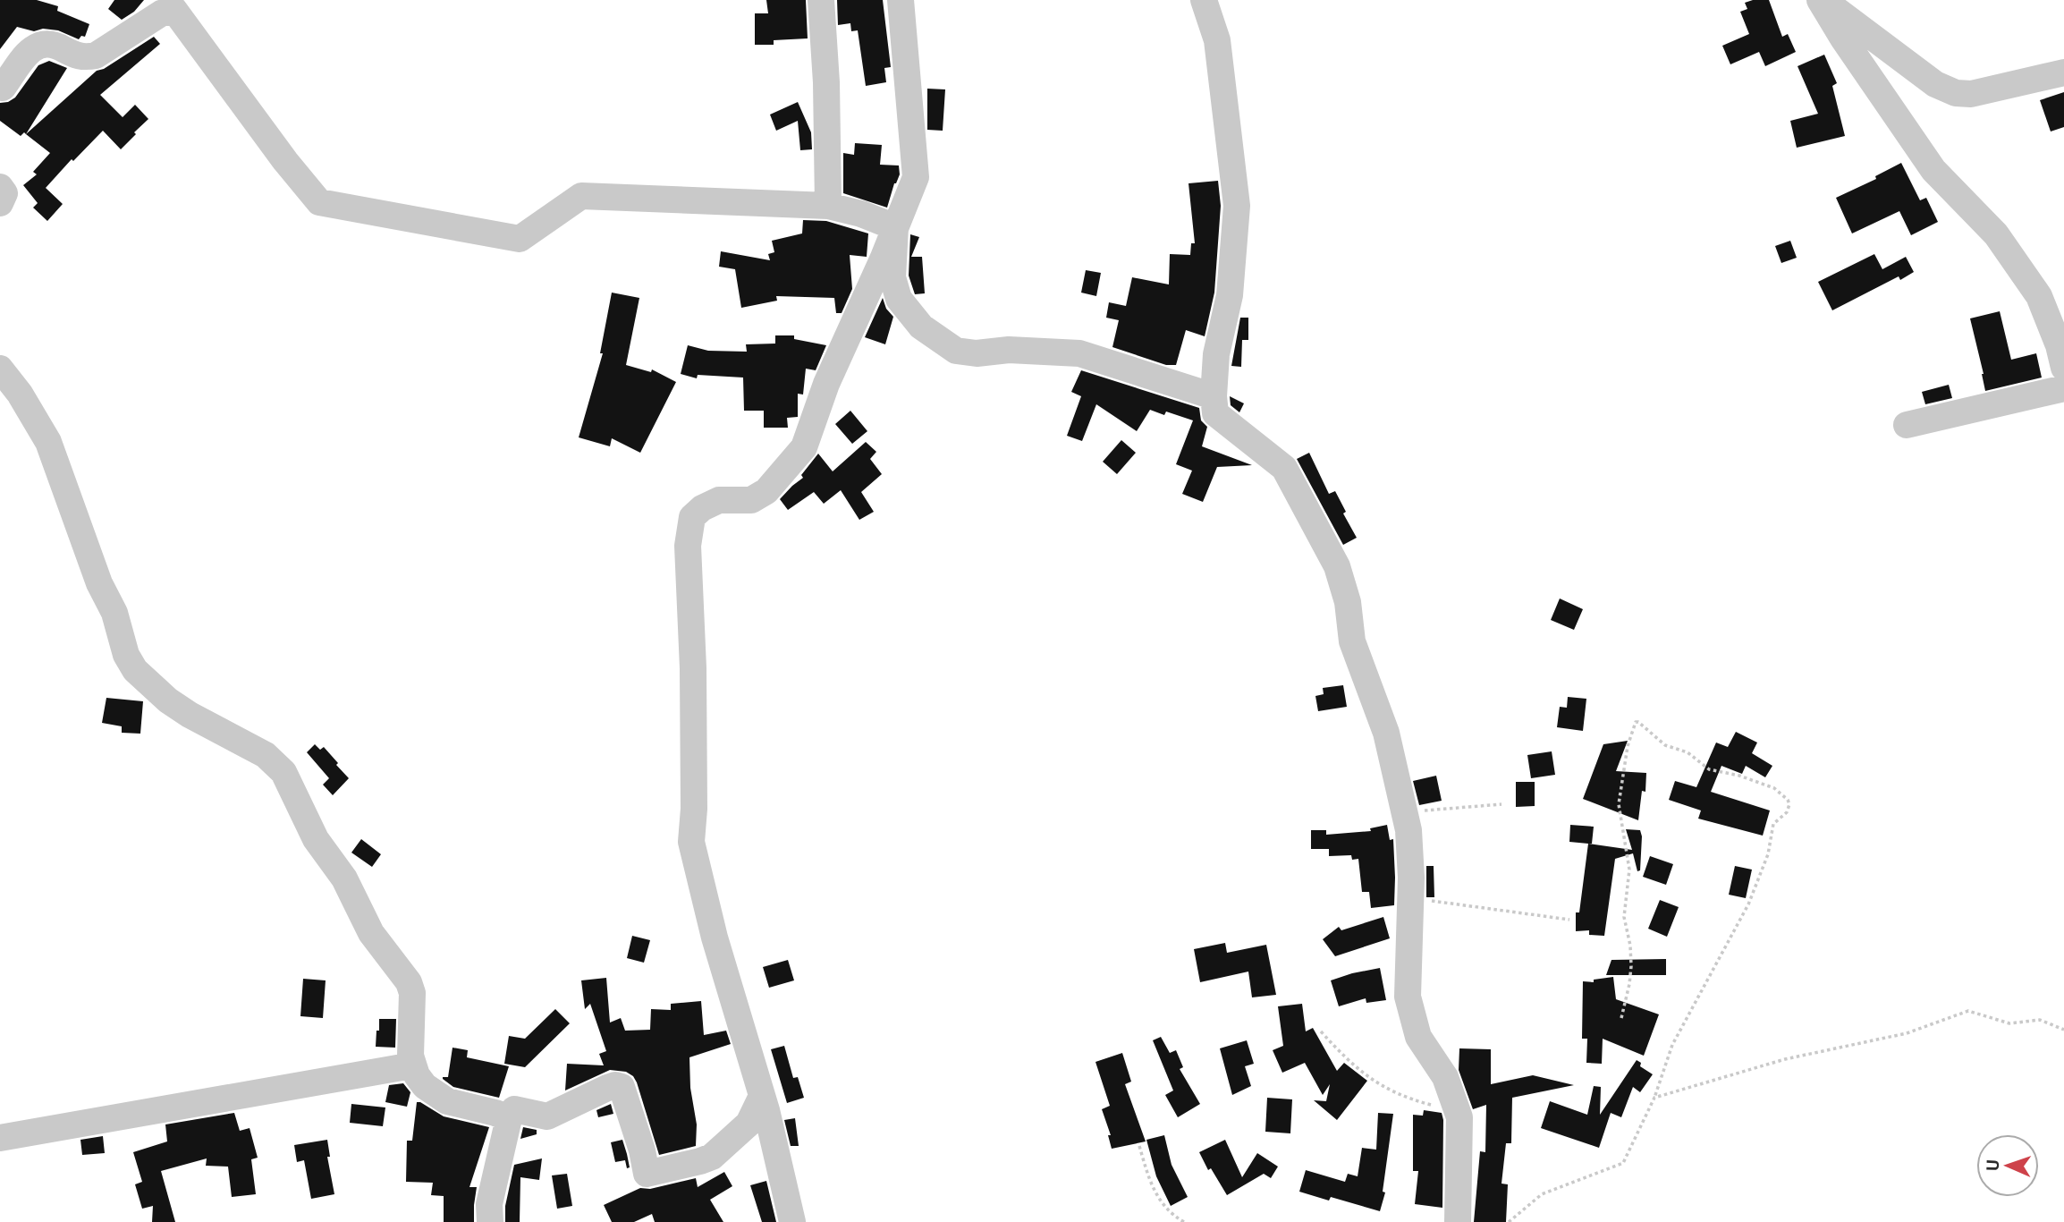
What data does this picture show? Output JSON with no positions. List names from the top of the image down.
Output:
{
  "north": "left"
}
